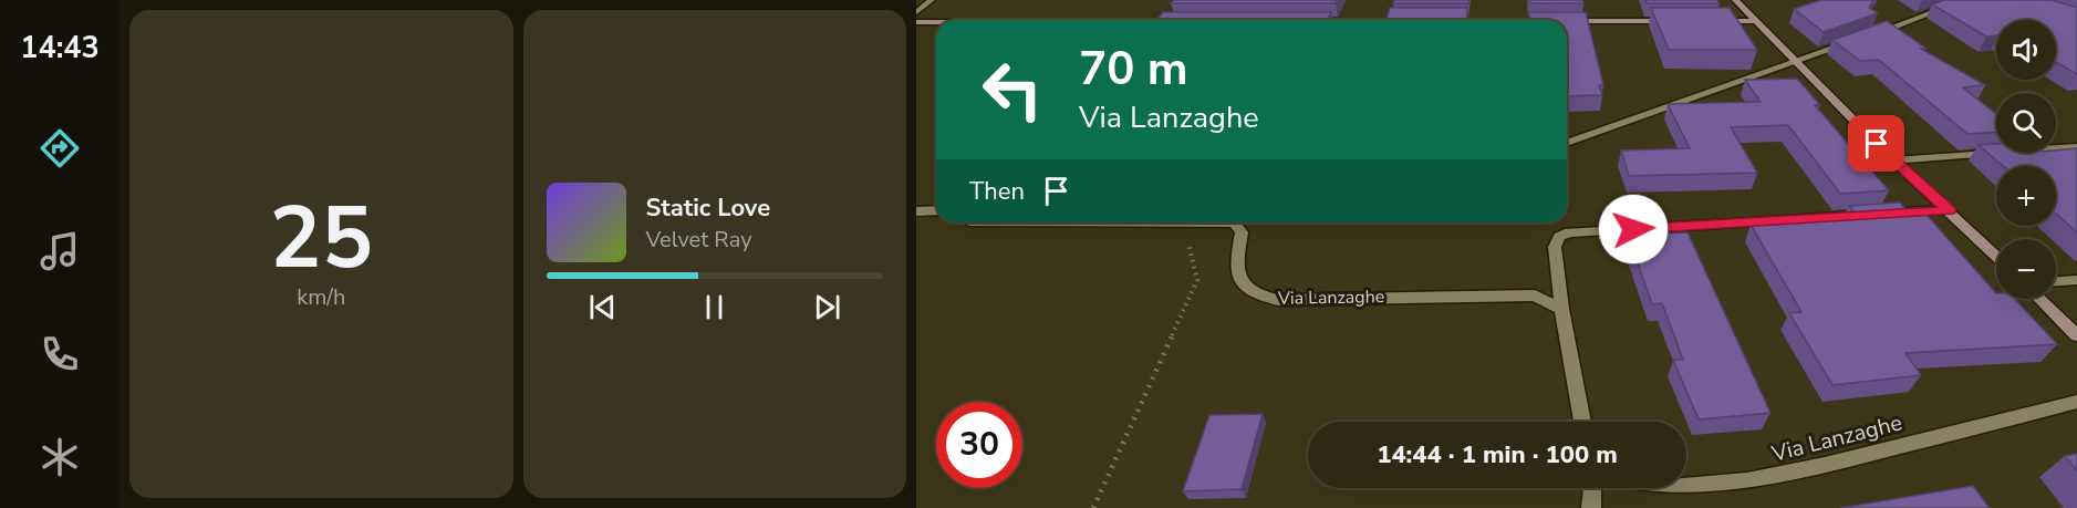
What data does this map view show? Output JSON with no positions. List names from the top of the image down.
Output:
{
  "streets": {
    "street": ["Via Lanzaghe"]
  },
  "page": {
    "tabs": "14:43",
    "tile": ["25", "km/h"],
    "map_buttons": ["+", "−"],
    "turn": ["70 m", "Via Lanzaghe"],
    "then": "Then",
    "song": ["Static Love", "Velvet Ray"],
    "limit": "30",
    "trip": "14:44 · 1 min · 100 m"
  }
}
